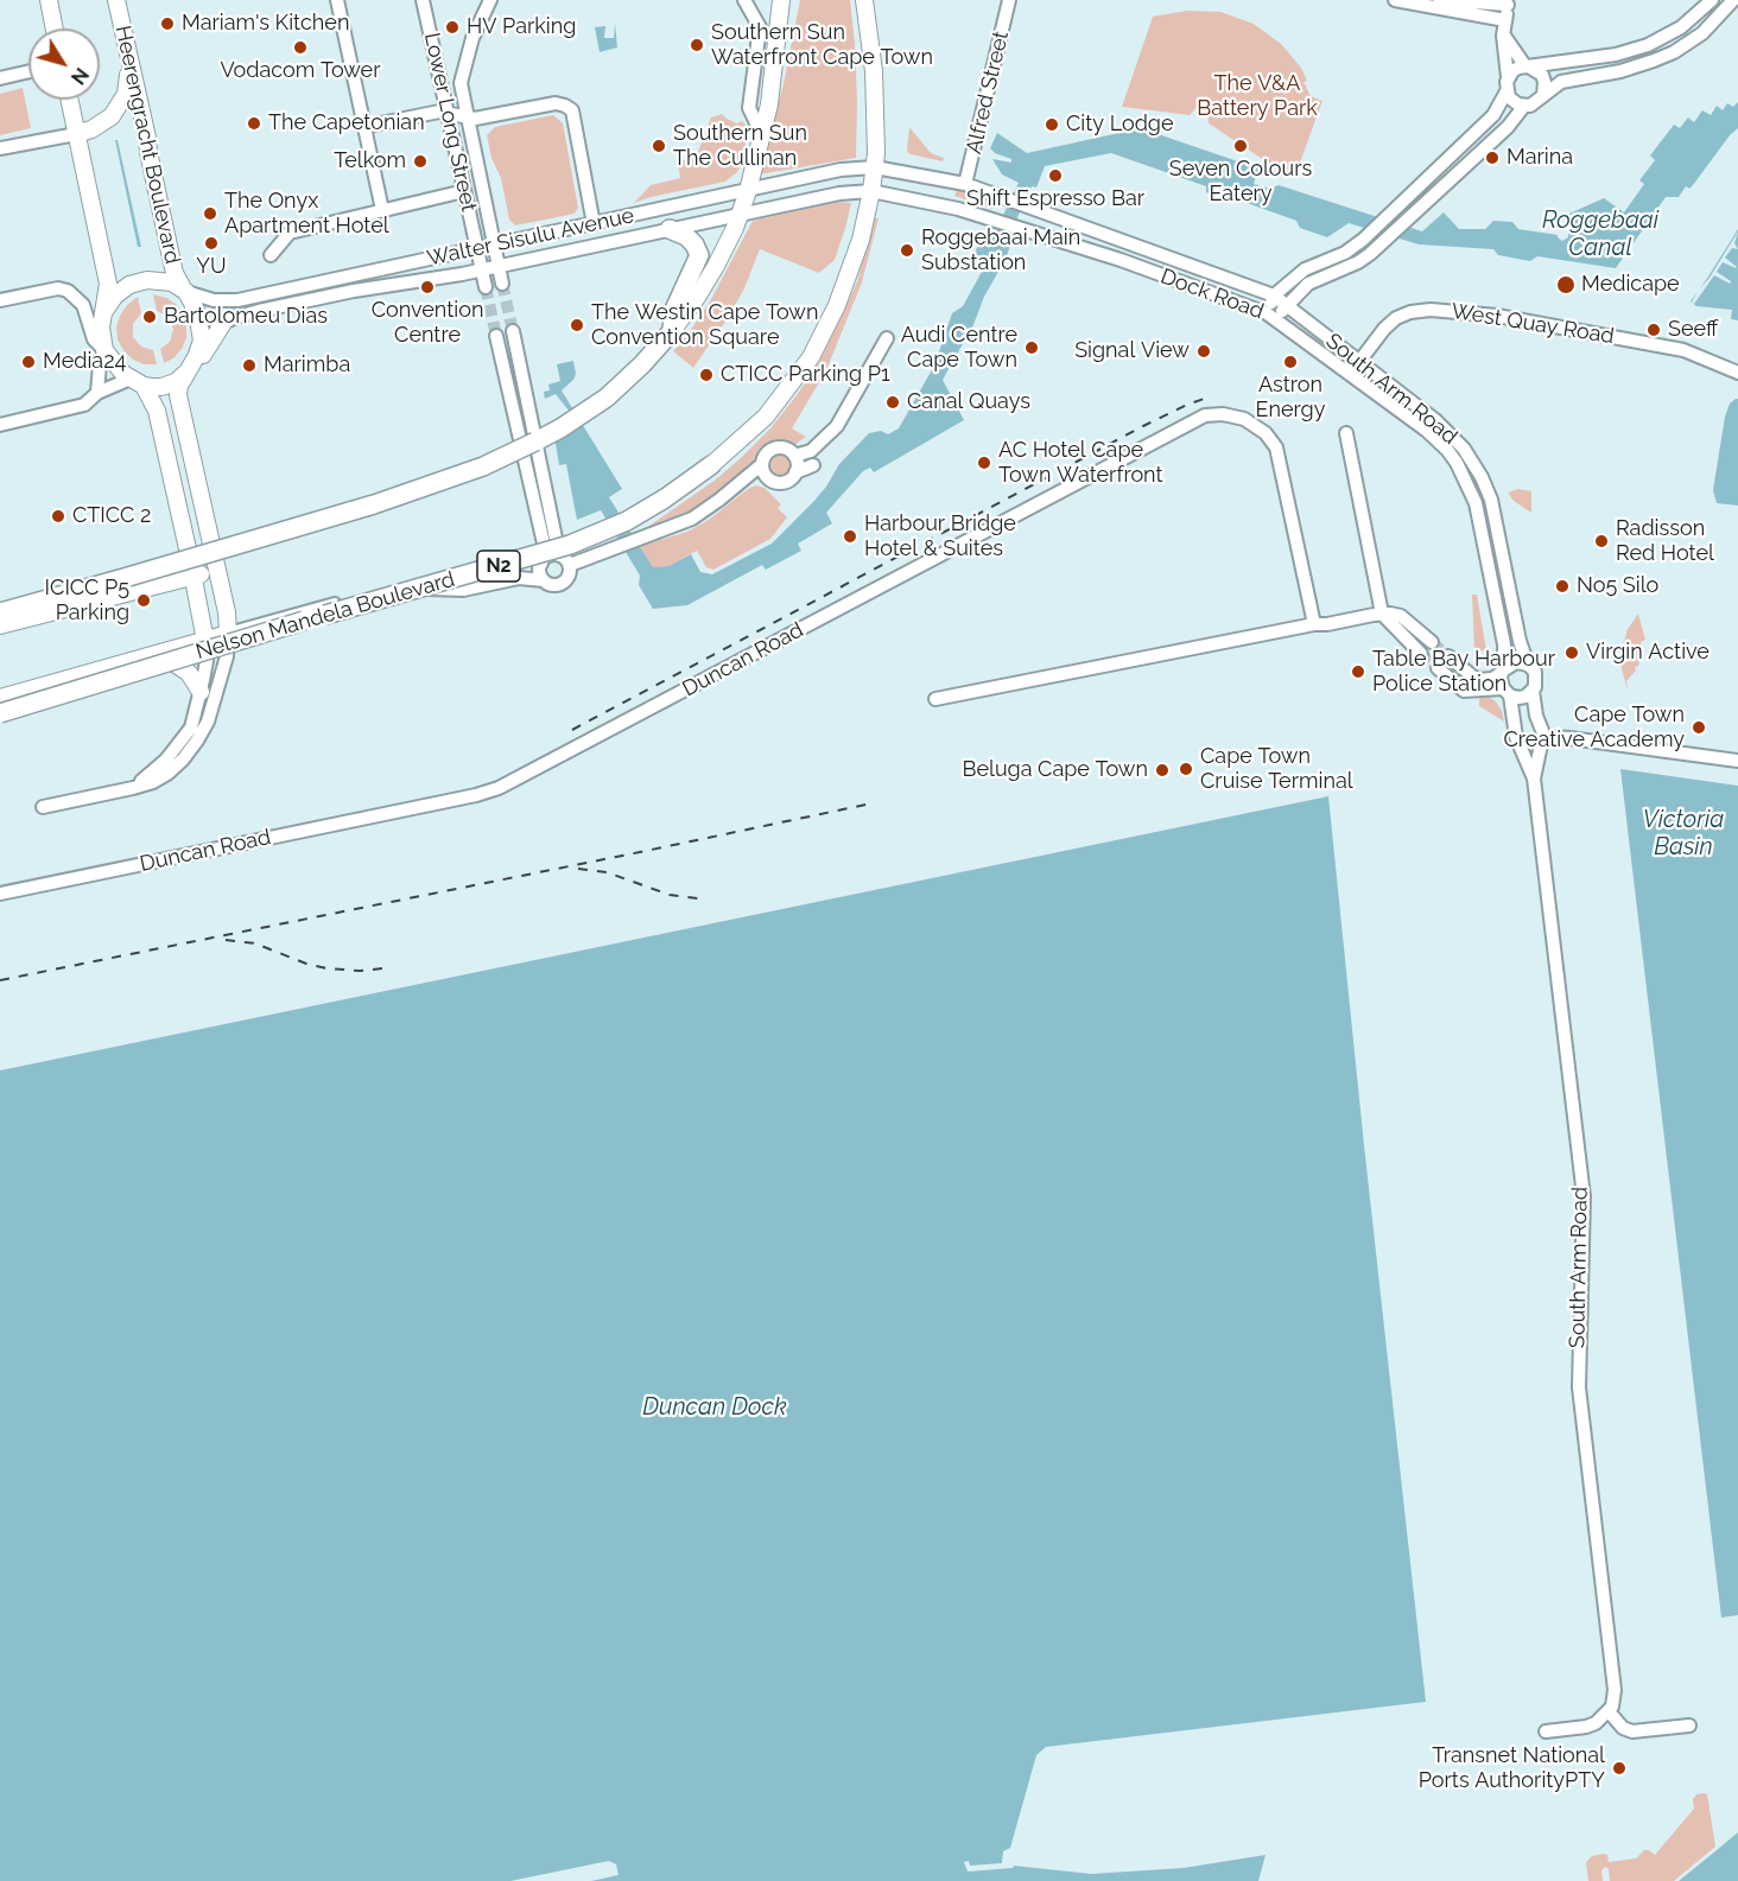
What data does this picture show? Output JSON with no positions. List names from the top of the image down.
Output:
{
  "streets": {
    "highway": ["N2", "Nelson Mandela Boulevard"],
    "main road": ["Heerengracht Boulevard"],
    "street": [
      "Alfred Street",
      "Lower Long Street",
      "Walter Sisulu Avenue",
      "Dock Road",
      "West Quay Road",
      "South Arm Road",
      "Duncan Road"
    ]
  },
  "crossings": [
    ["Alfred Street", "Dock Road"],
    ["Lower Long Street", "Walter Sisulu Avenue"],
    ["Heerengracht Boulevard", "Walter Sisulu Avenue"],
    ["Walter Sisulu Avenue", "Dock Road"],
    ["Walter Sisulu Avenue", "Nelson Mandela Boulevard"],
    ["Dock Road", "South Arm Road"],
    ["Dock Road", "Nelson Mandela Boulevard"],
    ["West Quay Road", "South Arm Road"]
  ],
  "water": ["Roggebaai Canal", "Victoria Basin", "Duncan Dock"],
  "parks": ["The V&A Battery Park"],
  "places": [
    "Mariam's Kitchen",
    "HV Parking",
    "Southern Sun Waterfront Cape Town",
    "Vodacom Tower",
    "The Capetonian",
    "City Lodge",
    "Southern Sun The Cullinan",
    "Seven Colours Eatery",
    "Marina",
    "Telkom",
    "Shift Espresso Bar",
    "The Onyx Apartment Hotel",
    "YU",
    "Roggebaai Main Substation",
    "Medicape",
    "Convention Centre",
    "Bartolomeu Dias",
    "The Westin Cape Town Convention Square",
    "Seeff",
    "Audi Centre Cape Town",
    "Signal View",
    "Media24",
    "Astron Energy",
    "Marimba",
    "CTICC Parking P1",
    "Canal Quays",
    "AC Hotel Cape Town Waterfront",
    "CTICC 2",
    "Harbour Bridge Hotel & Suites",
    "Radisson Red Hotel",
    "No5 Silo",
    "ICICC P5 Parking",
    "Virgin Active",
    "Table Bay Harbour Police Station",
    "Cape Town Creative Academy",
    "Cape Town Cruise Terminal",
    "Beluga Cape Town",
    "Transnet National Ports AuthorityPTY"
  ],
  "north": "bottom right"
}
